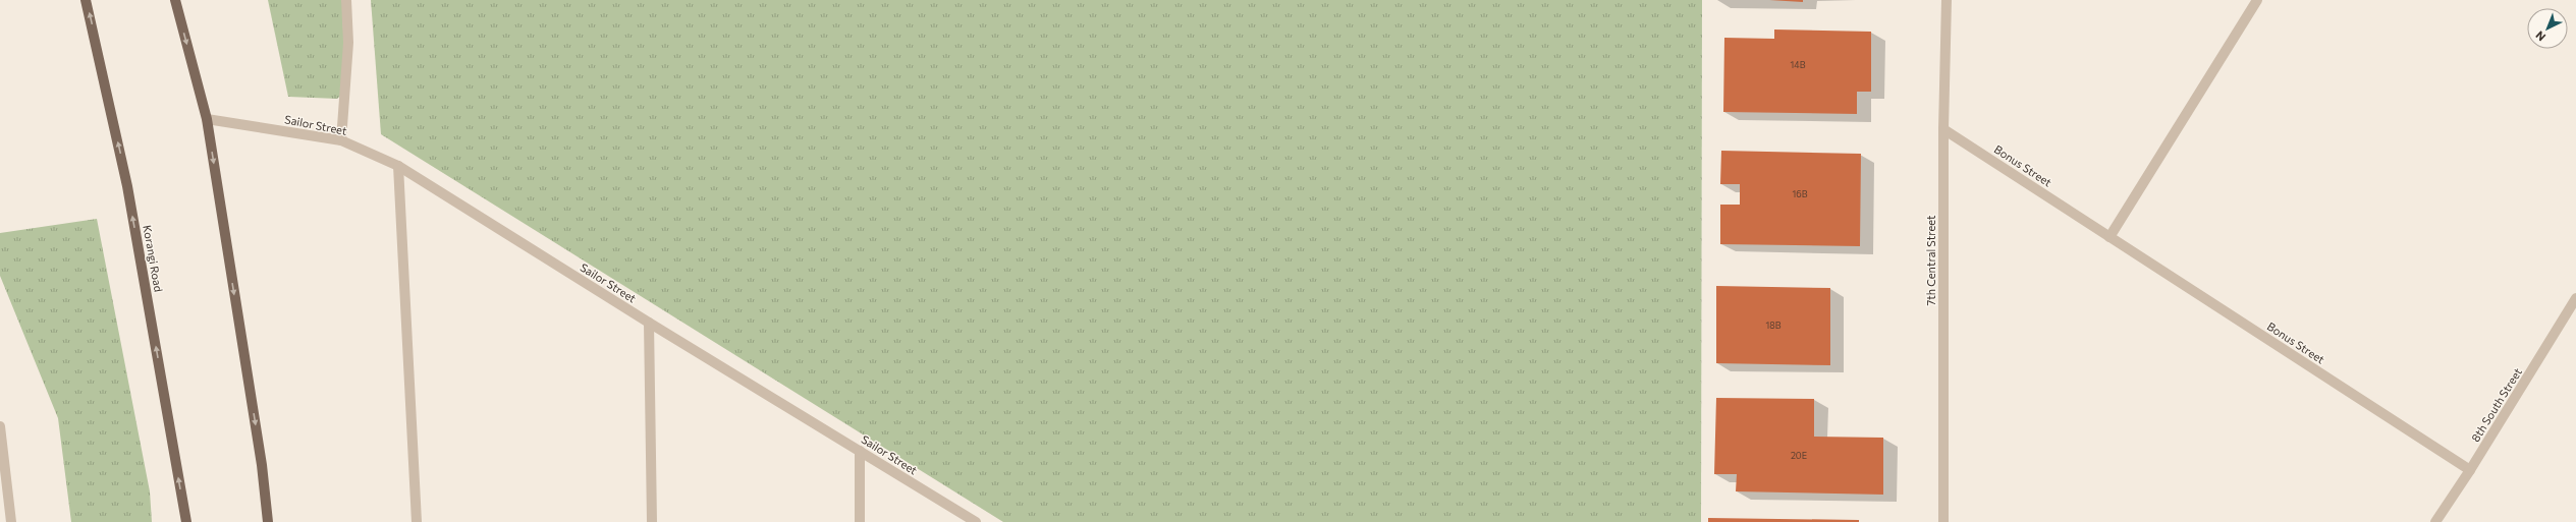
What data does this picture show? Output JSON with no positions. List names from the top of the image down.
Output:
{
  "streets": {
    "main road": ["Korangi Road"],
    "street": [
      "Sailor Street",
      "Bonus Street",
      "7th Central Street",
      "8th South Street"
    ]
  },
  "crossings": [
    ["Bonus Street", "7th Central Street"],
    ["Bonus Street", "8th South Street"]
  ],
  "house_numbers": [
    "14B",
    "16B",
    "18B",
    "20E"
  ],
  "north": "bottom left"
}
